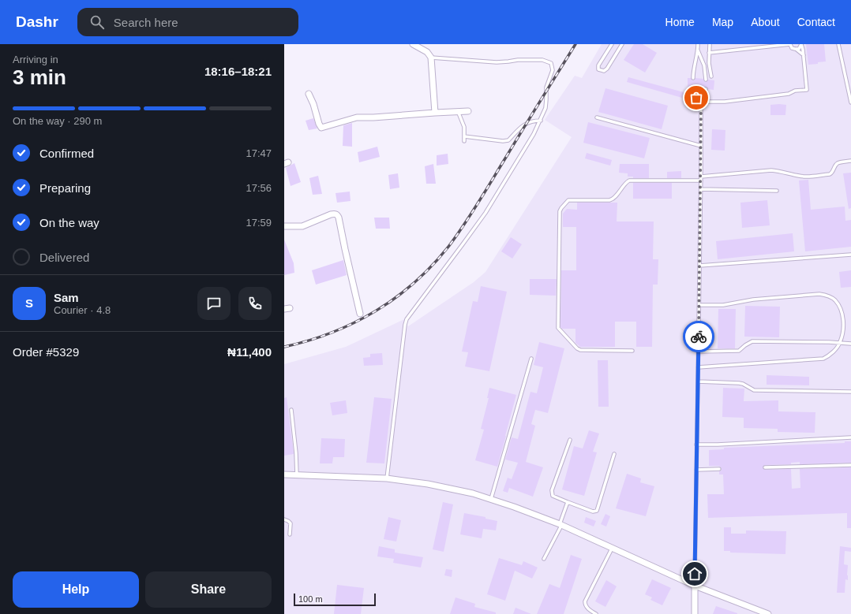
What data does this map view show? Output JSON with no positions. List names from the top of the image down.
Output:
{
  "scale_bar": "100 m",
  "page": {
    "header": "Dashr",
    "search": "Search here",
    "nav": [
      "Home",
      "Map",
      "About",
      "Contact"
    ],
    "heading": ["3 min", "Arriving in", "18:16–18:21"],
    "panel": [
      "Sam",
      "Courier · 4.8",
      "Order #5329",
      "₦11,400"
    ],
    "bar": "On the way · 290 m",
    "list": [
      ["Confirmed", "17:47"],
      ["Preparing", "17:56"],
      ["On the way", "17:59"],
      "Delivered"
    ],
    "round": "S",
    "buttons": ["Help", "Share"],
    "scale": "100 m"
  }
}
